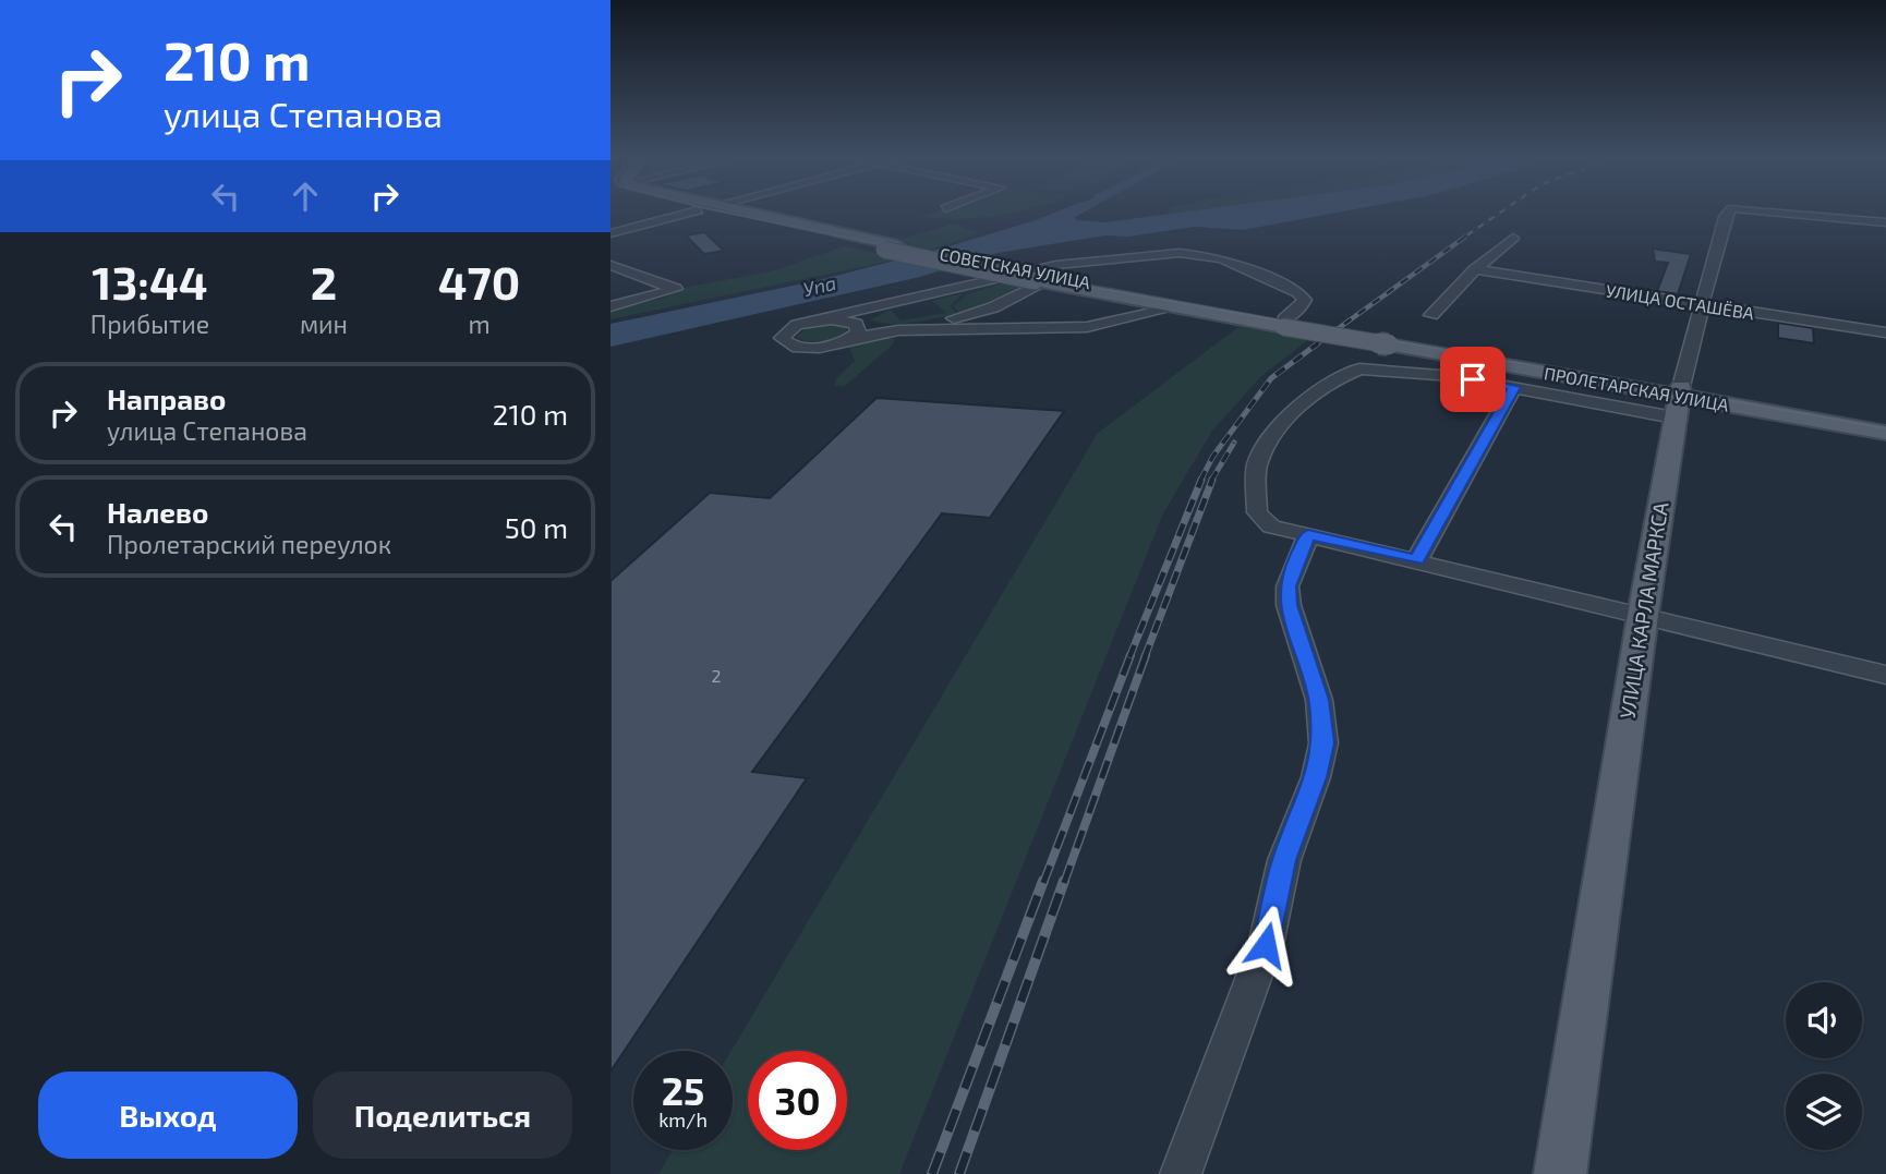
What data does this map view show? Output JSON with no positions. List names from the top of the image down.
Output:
{
  "streets": {
    "main road": ["СОВЕТСКАЯ УЛИЦА", "ПРОЛЕТАРСКАЯ УЛИЦА", "УЛИЦА КАРЛА МАРКСА"],
    "street": ["УЛИЦА ОСТАШЁВА"]
  },
  "crossings": [
    ["СОВЕТСКАЯ УЛИЦА", "ПРОЛЕТАРСКАЯ УЛИЦА"],
    ["УЛИЦА ОСТАШЁВА", "УЛИЦА КАРЛА МАРКСА"],
    ["ПРОЛЕТАРСКАЯ УЛИЦА", "УЛИЦА КАРЛА МАРКСА"]
  ],
  "water": ["Упа"],
  "house_numbers": ["2"],
  "page": {
    "turn": ["210 m", "улица Степанова"],
    "eta": [
      "13:44",
      "Прибытие",
      "2",
      "мин",
      "470",
      "m"
    ],
    "list": [
      {
        "name": "Направо",
        "note": "улица Степанова",
        "value": "210 m"
      },
      {
        "name": "Налево",
        "note": "Пролетарский переулок",
        "value": "50 m"
      }
    ],
    "speed": "25 km/h",
    "limit": "30",
    "buttons": ["Выход", "Поделиться"]
  }
}
